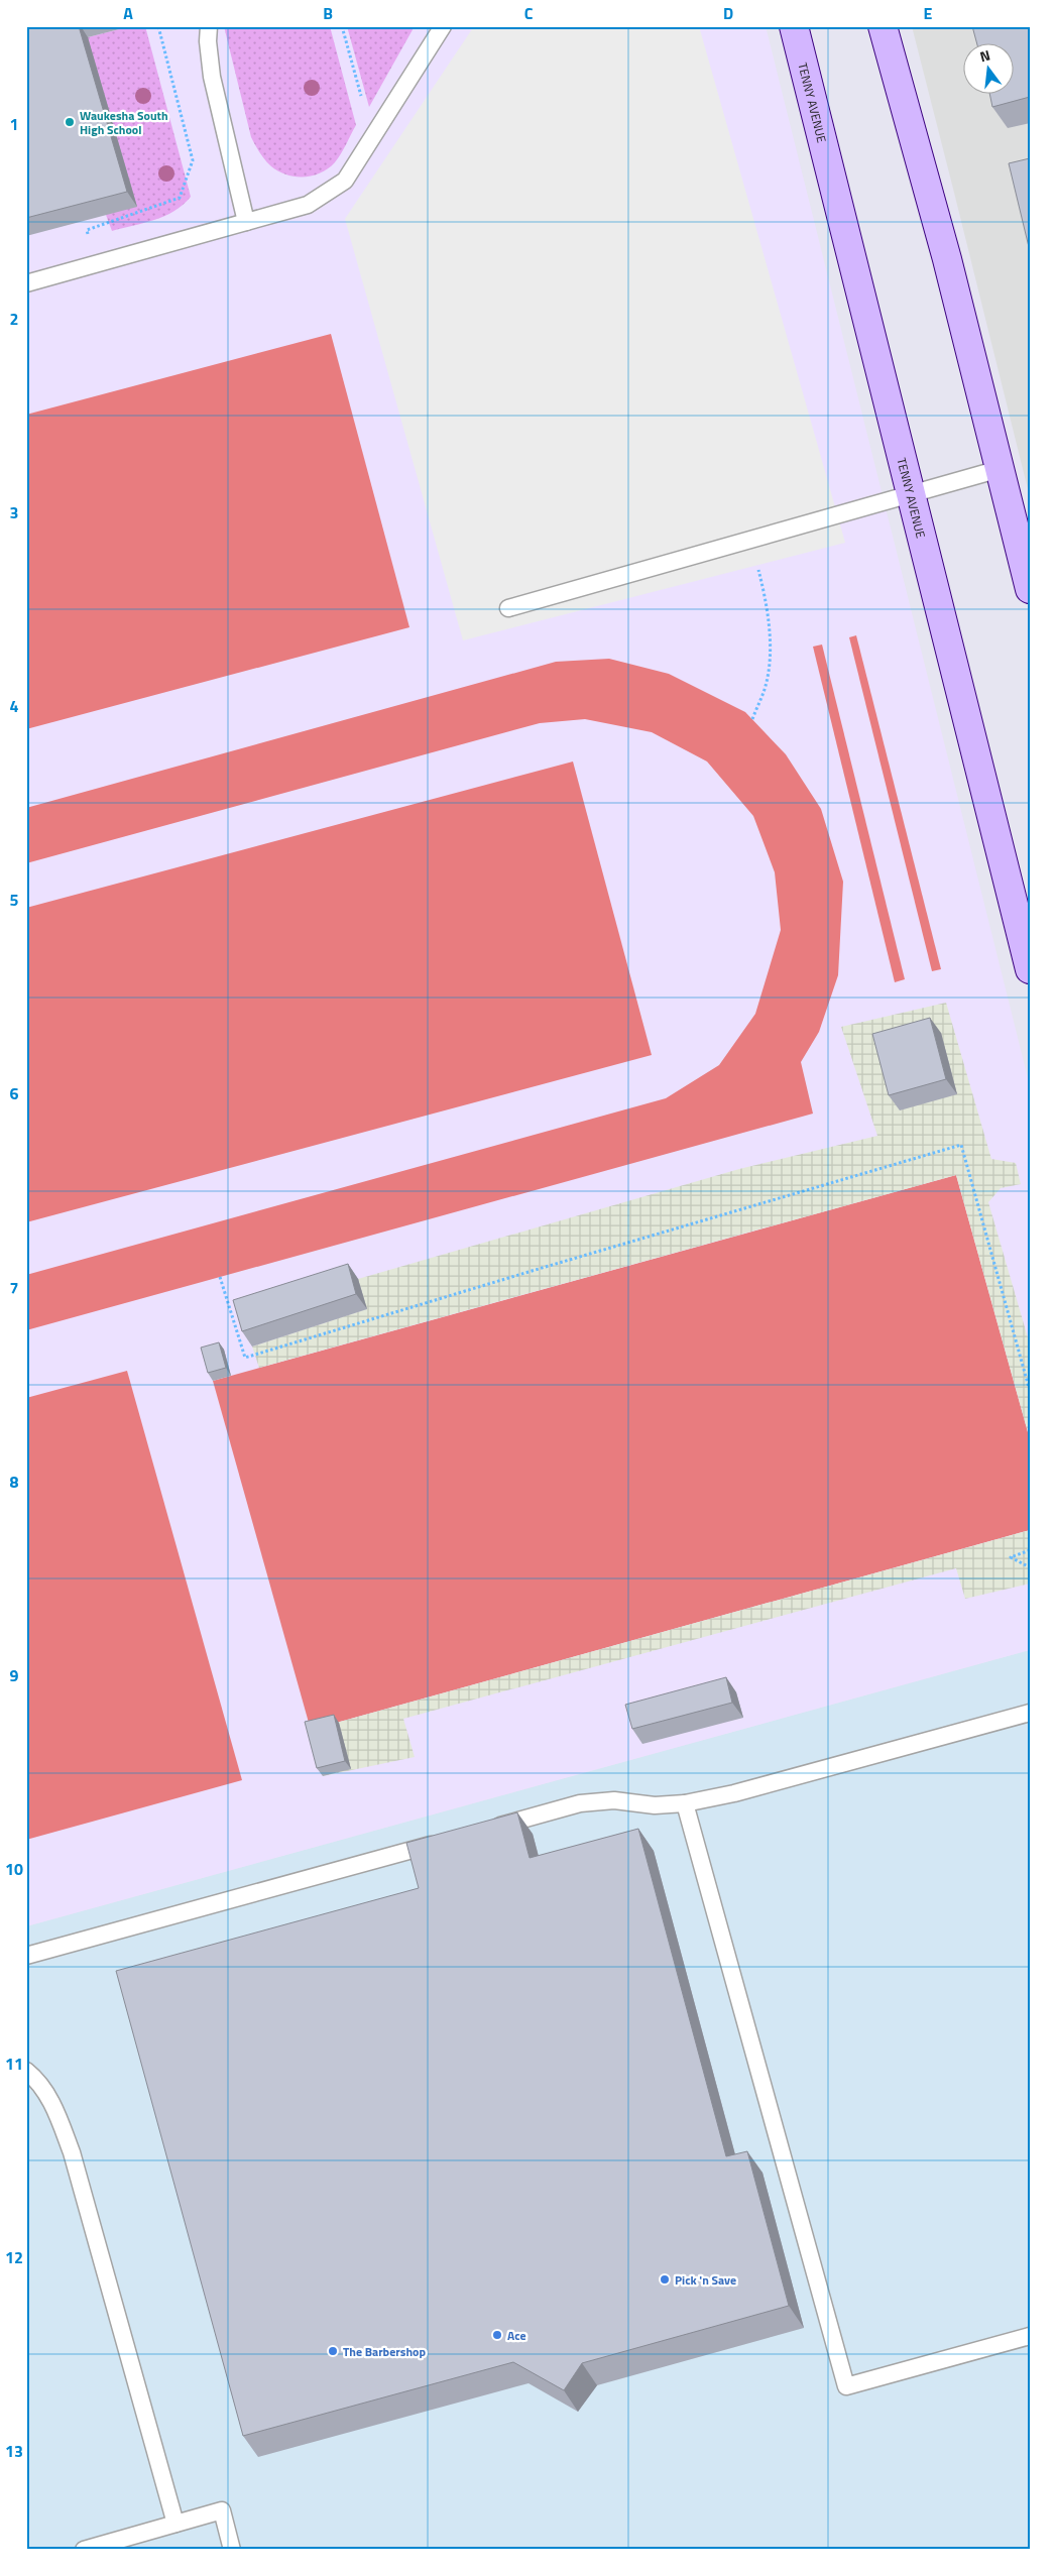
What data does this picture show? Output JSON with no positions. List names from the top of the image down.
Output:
{
  "streets": {
    "street": ["TENNY AVENUE"]
  },
  "places": [
    "Waukesha South High School",
    "Pick 'n Save",
    "Ace",
    "The Barbershop"
  ],
  "north": "top",
  "grid": {
    "columns": [
      "A",
      "B",
      "C",
      "D",
      "E"
    ],
    "rows": [
      "1",
      "2",
      "3",
      "4",
      "5",
      "6",
      "7",
      "8",
      "9",
      "10",
      "11",
      "12",
      "13"
    ]
  }
}
